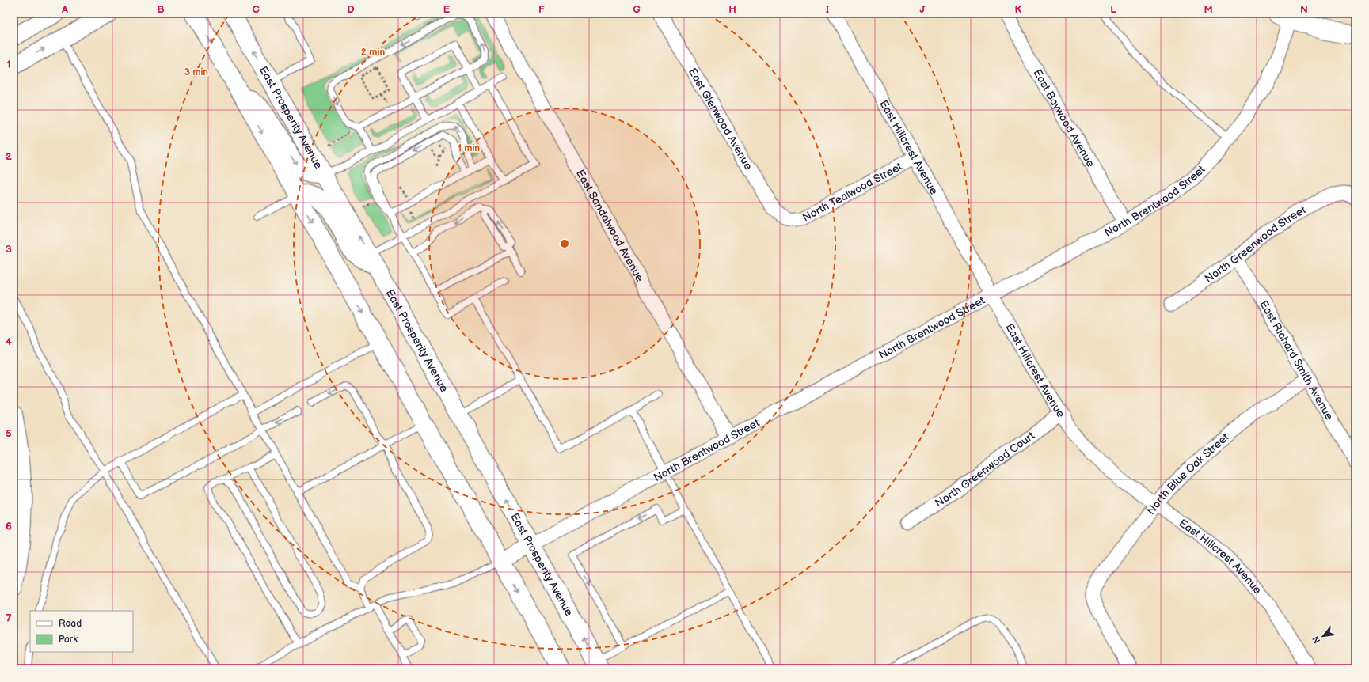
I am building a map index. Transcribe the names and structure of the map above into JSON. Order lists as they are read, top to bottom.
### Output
{
  "streets": {
    "main road": ["East Prosperity Avenue"],
    "street": [
      "East Baywood Avenue",
      "East Glenwood Avenue",
      "East Hillcrest Avenue",
      "North Tealwood Street",
      "North Brentwood Street",
      "East Sandalwood Avenue",
      "North Greenwood Street",
      "East Richard Smith Avenue",
      "North Greenwood Court",
      "North Blue Oak Street"
    ]
  },
  "crossings": [
    ["East Prosperity Avenue", "North Brentwood Street"],
    ["East Baywood Avenue", "North Brentwood Street"],
    ["East Glenwood Avenue", "North Tealwood Street"],
    ["East Hillcrest Avenue", "North Tealwood Street"],
    ["East Hillcrest Avenue", "North Brentwood Street"],
    ["East Hillcrest Avenue", "North Greenwood Court"],
    ["East Hillcrest Avenue", "North Blue Oak Street"],
    ["North Brentwood Street", "East Sandalwood Avenue"],
    ["North Greenwood Street", "East Richard Smith Avenue"],
    ["East Richard Smith Avenue", "North Blue Oak Street"]
  ],
  "legend": ["Road", "Park"],
  "north": "bottom left",
  "grid": {
    "columns": [
      "A",
      "B",
      "C",
      "D",
      "E",
      "F",
      "G",
      "H",
      "I",
      "J",
      "K",
      "L",
      "M",
      "N"
    ],
    "rows": [
      "1",
      "2",
      "3",
      "4",
      "5",
      "6",
      "7"
    ]
  },
  "rings": ["2 min", "3 min", "1 min"]
}
